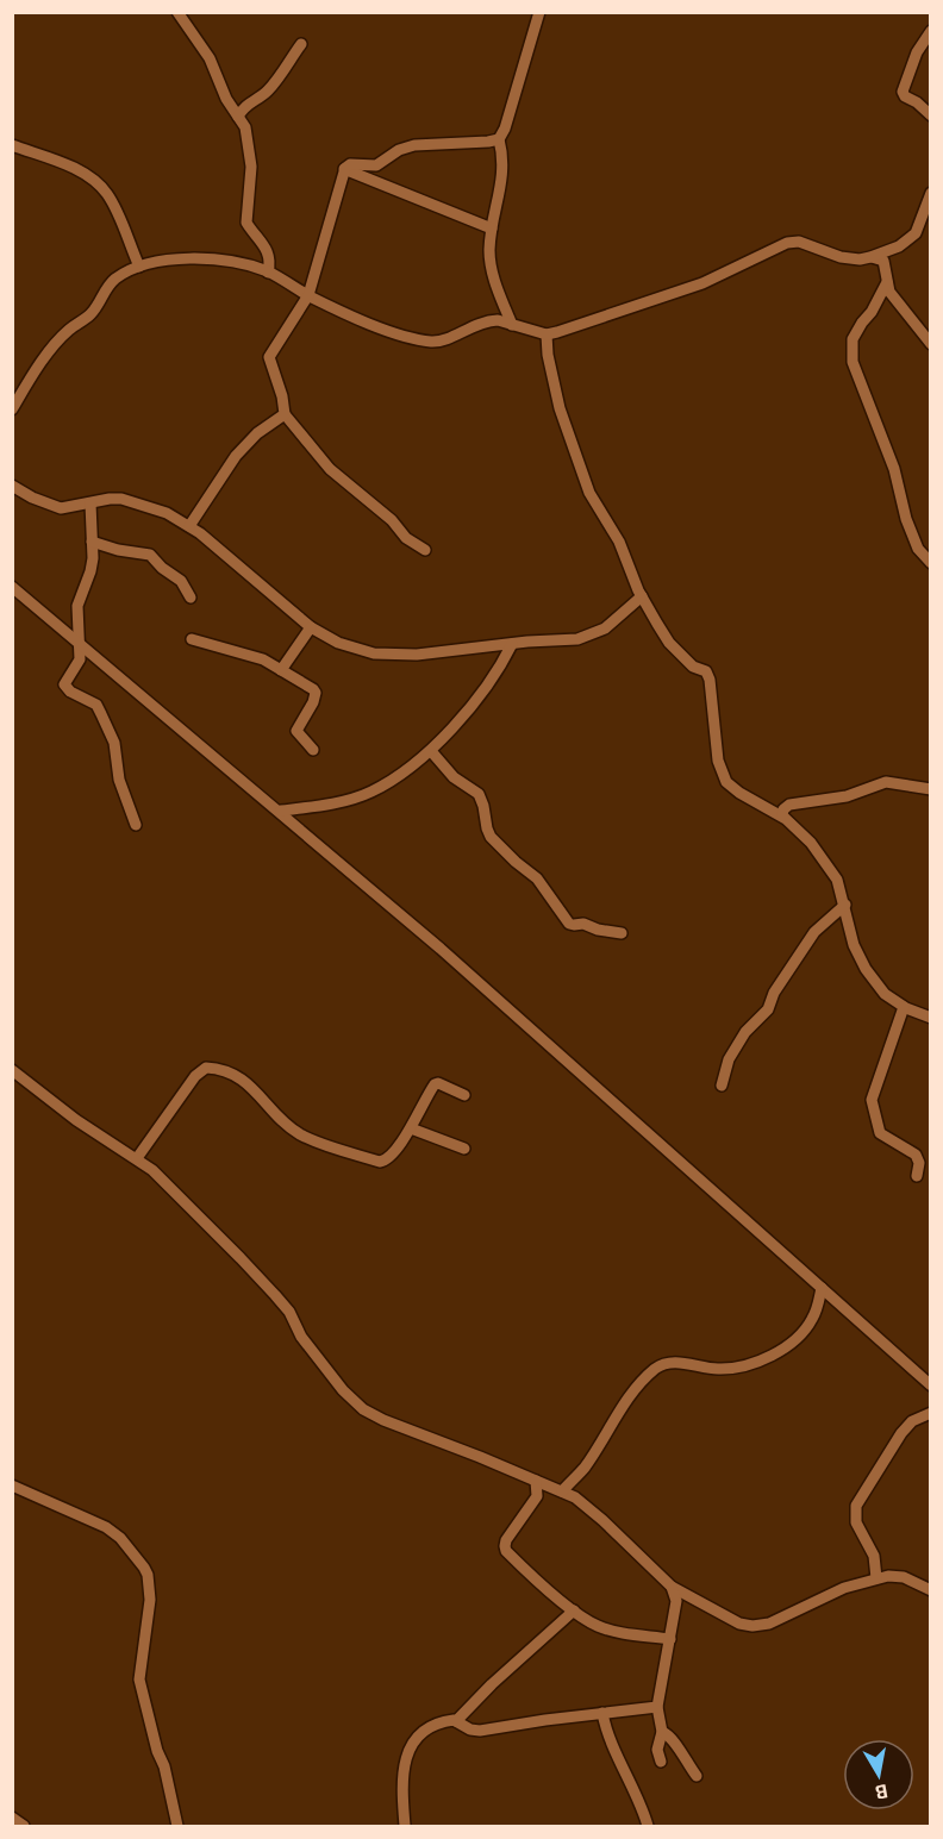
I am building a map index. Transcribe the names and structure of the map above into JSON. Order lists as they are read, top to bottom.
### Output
{
  "north": "bottom"
}
